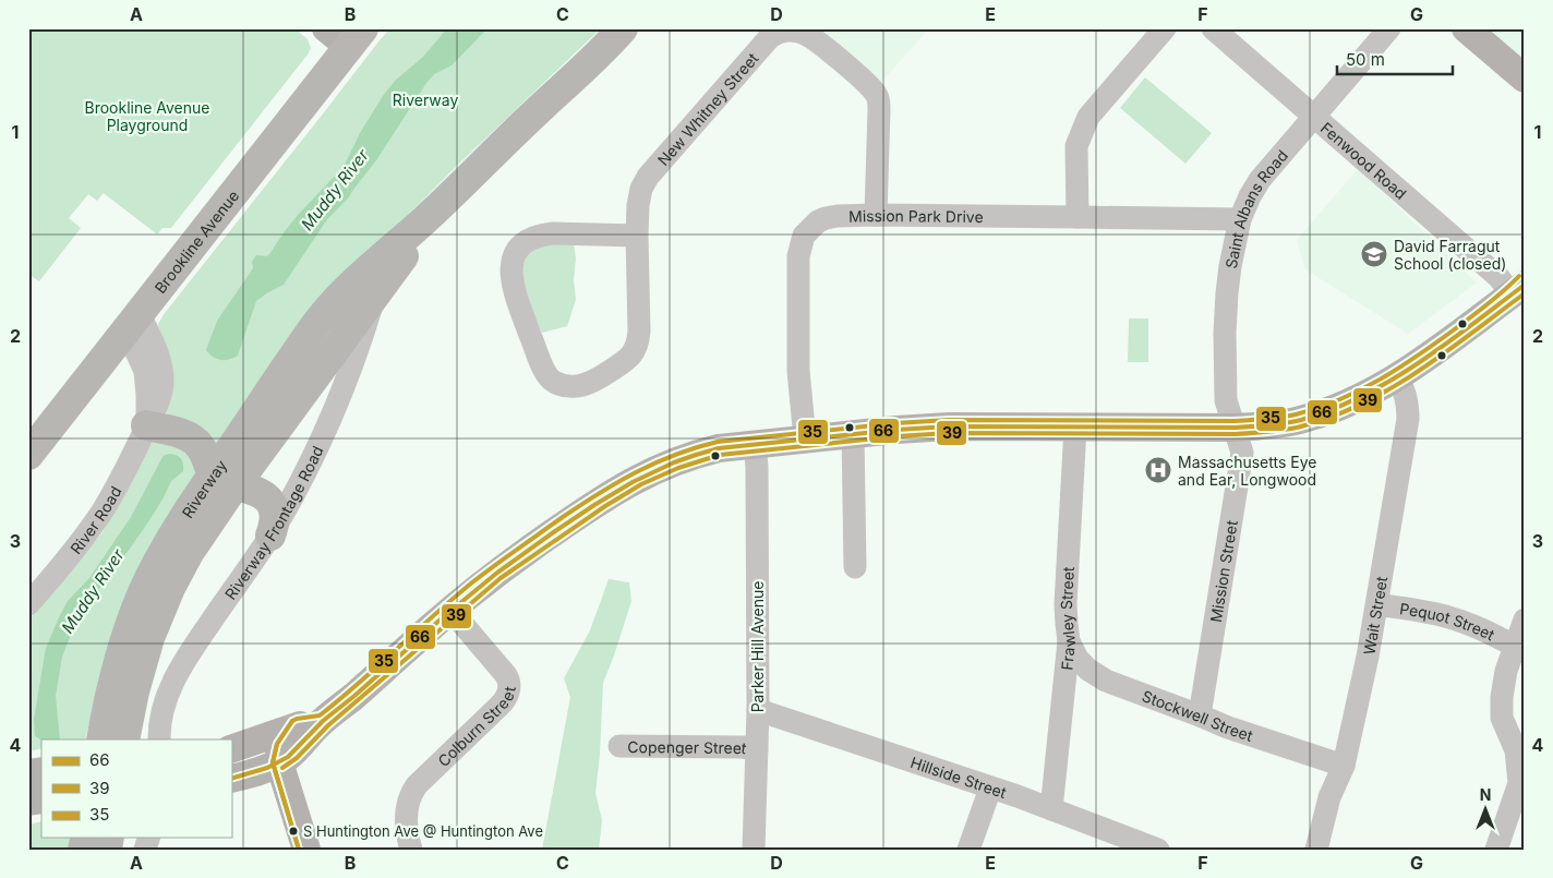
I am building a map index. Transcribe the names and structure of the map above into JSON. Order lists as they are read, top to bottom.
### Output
{
  "streets": {
    "highway": ["Brookline Avenue", "Riverway"],
    "street": [
      "New Whitney Street",
      "Fenwood Road",
      "Saint Albans Road",
      "Mission Park Drive",
      "River Road",
      "Riverway Frontage Road",
      "Mission Street",
      "Wait Street",
      "Frawley Street",
      "Pequot Street",
      "Parker Hill Avenue",
      "Stockwell Street",
      "Colburn Street",
      "Copenger Street",
      "Hillside Street"
    ]
  },
  "crossings": [
    ["New Whitney Street", "Mission Park Drive"],
    ["Fenwood Road", "Saint Albans Road"],
    ["Saint Albans Road", "Mission Park Drive"],
    ["Saint Albans Road", "Mission Street"],
    ["Brookline Avenue", "River Road"],
    ["Riverway", "Riverway Frontage Road"],
    ["Mission Street", "Stockwell Street"],
    ["Wait Street", "Pequot Street"],
    ["Wait Street", "Stockwell Street"],
    ["Frawley Street", "Stockwell Street"],
    ["Frawley Street", "Hillside Street"],
    ["Parker Hill Avenue", "Copenger Street"],
    ["Parker Hill Avenue", "Hillside Street"]
  ],
  "water": ["Muddy River"],
  "parks": ["Riverway", "Brookline Avenue Playground"],
  "places": {
    "school or university": ["David Farragut School (closed)"],
    "hospital": ["Massachusetts Eye and Ear, Longwood"],
    "other": ["S Huntington Ave @ Huntington Ave"]
  },
  "lines": ["transit line 35", "transit line 66", "transit line 39"],
  "legend": ["66", "39", "35"],
  "scale_bar": "50 m",
  "north": "top",
  "grid": {
    "columns": [
      "A",
      "B",
      "C",
      "D",
      "E",
      "F",
      "G"
    ],
    "rows": [
      "1",
      "2",
      "3",
      "4"
    ]
  }
}
